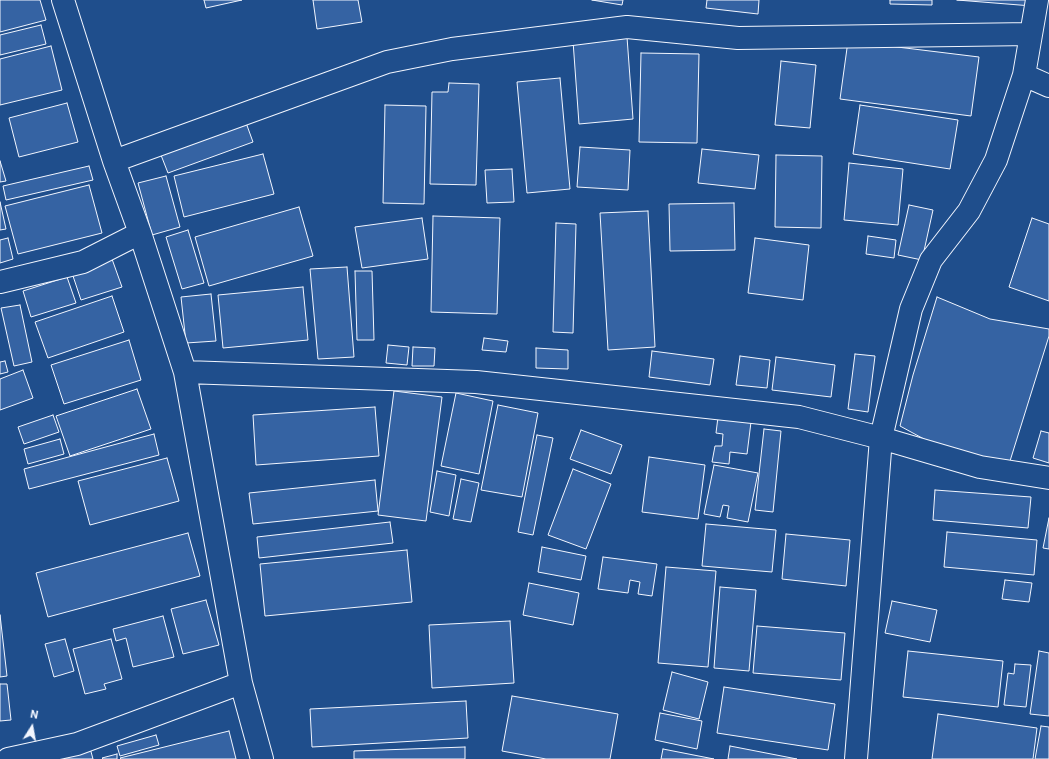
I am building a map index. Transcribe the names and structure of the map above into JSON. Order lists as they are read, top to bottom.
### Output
{
  "north": "top"
}
